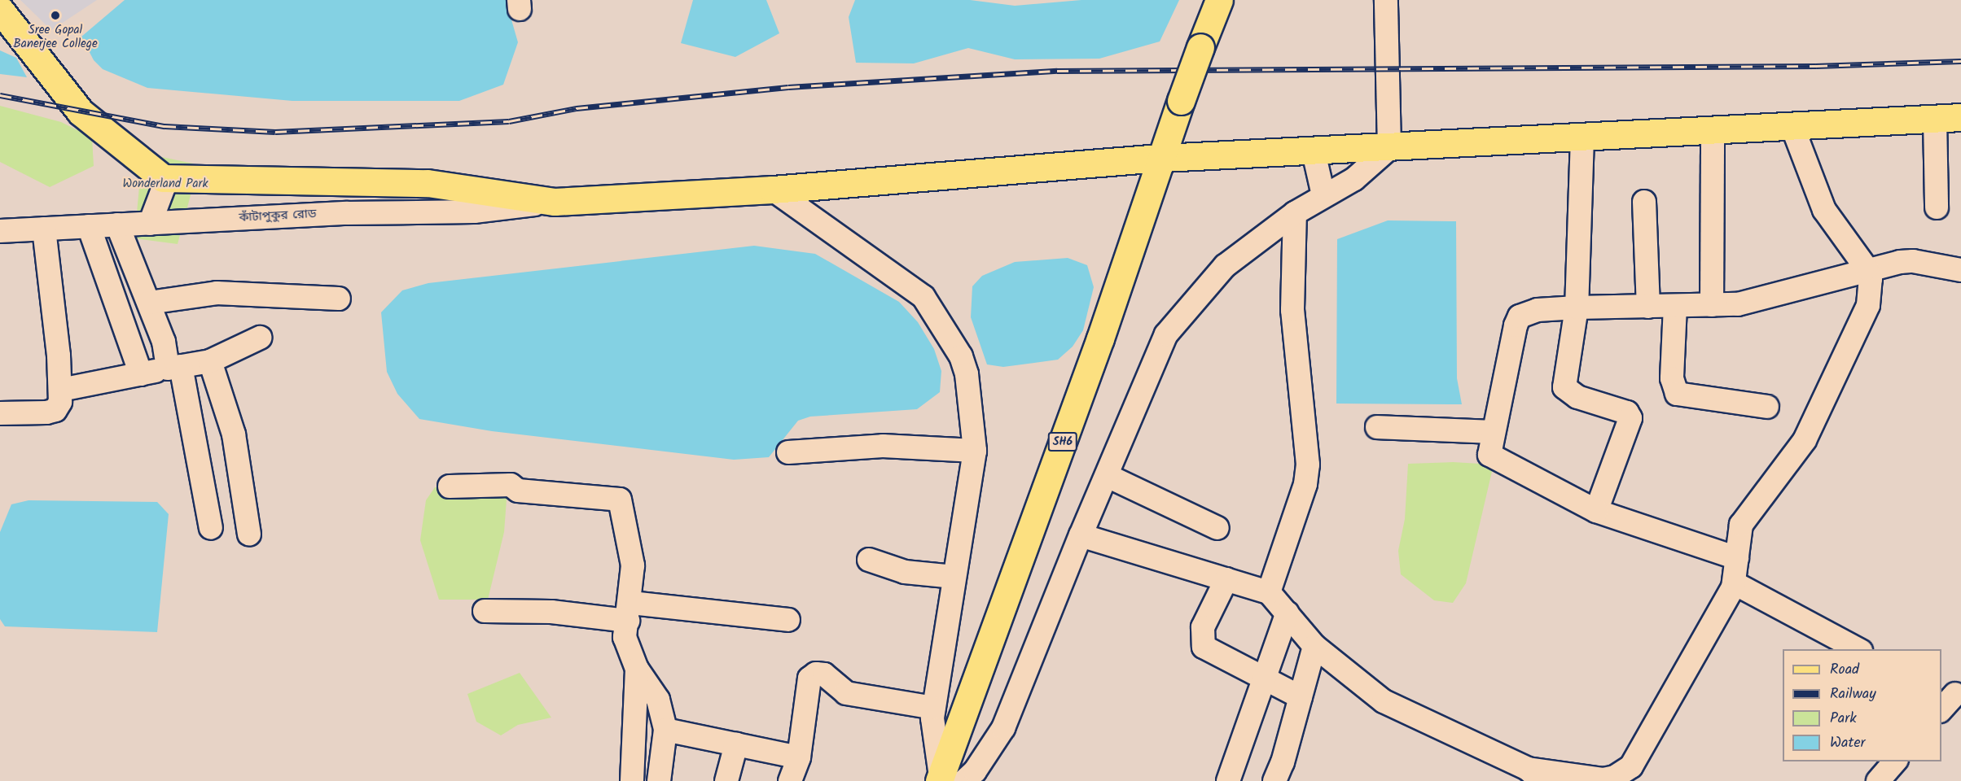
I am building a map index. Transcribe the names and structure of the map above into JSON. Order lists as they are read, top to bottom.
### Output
{
  "streets": {
    "main road": ["SH6"],
    "street": ["কাঁটাপুকুর রোড"]
  },
  "parks": ["Wonderland Park"],
  "places": ["Sree Gopal Banerjee College"],
  "legend": [
    "Road",
    "Railway",
    "Park",
    "Water"
  ]
}
